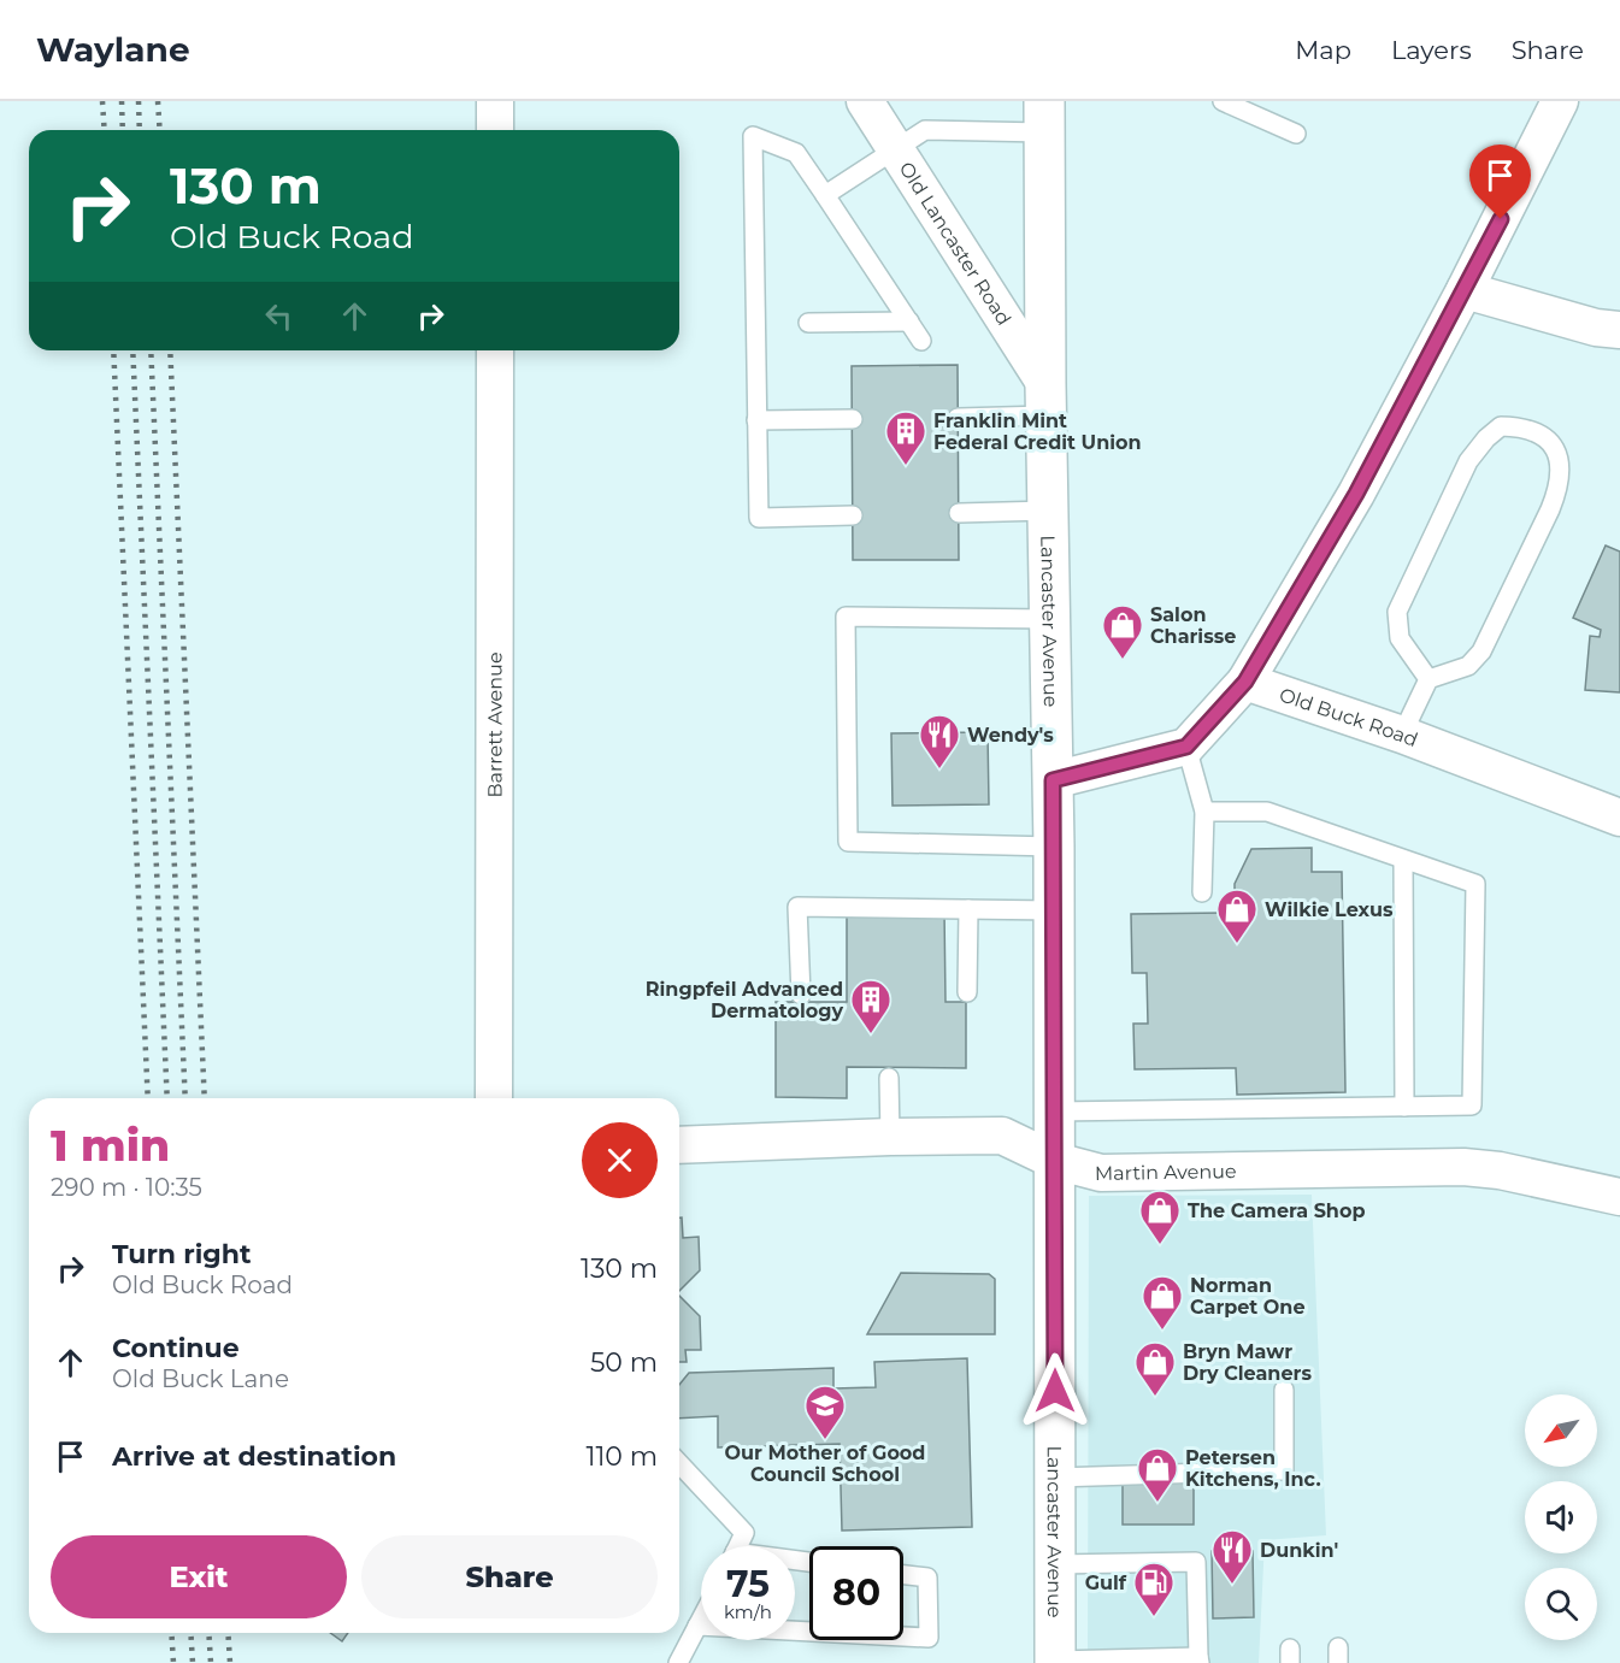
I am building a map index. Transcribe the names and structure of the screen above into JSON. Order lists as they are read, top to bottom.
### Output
{
  "streets": {
    "highway": ["Lancaster Avenue"],
    "street": [
      "Old Lancaster Road",
      "Old Buck Road",
      "Barrett Avenue",
      "Martin Avenue"
    ]
  },
  "crossings": [
    ["Old Lancaster Road", "Lancaster Avenue"],
    ["Lancaster Avenue", "Martin Avenue"]
  ],
  "places": {
    "building": ["Franklin Mint Federal Credit Union", "Ringpfeil Advanced Dermatology"],
    "shop": [
      "Salon Charisse",
      "Wilkie Lexus",
      "The Camera Shop",
      "Norman Carpet One",
      "Bryn Mawr Dry Cleaners",
      "Petersen Kitchens, Inc."
    ],
    "restaurant": ["Wendy's", "Dunkin'"],
    "school or university": ["Our Mother of Good Council School"],
    "fuel station": ["Gulf"]
  },
  "north": "bottom left",
  "page": {
    "header": "Waylane",
    "nav": ["Map", "Layers", "Share"],
    "turn": ["130 m", "Old Buck Road"],
    "heading": ["1 min", "290 m · 10:35"],
    "list": [
      {
        "name": "Turn right",
        "note": "Old Buck Road",
        "value": "130 m"
      },
      {
        "name": "Continue",
        "note": "Old Buck Lane",
        "value": "50 m"
      },
      {
        "name": "Arrive at destination",
        "value": "110 m"
      }
    ],
    "buttons": ["Exit", "Share"],
    "speed": "75 km/h",
    "limit": "80"
  }
}
